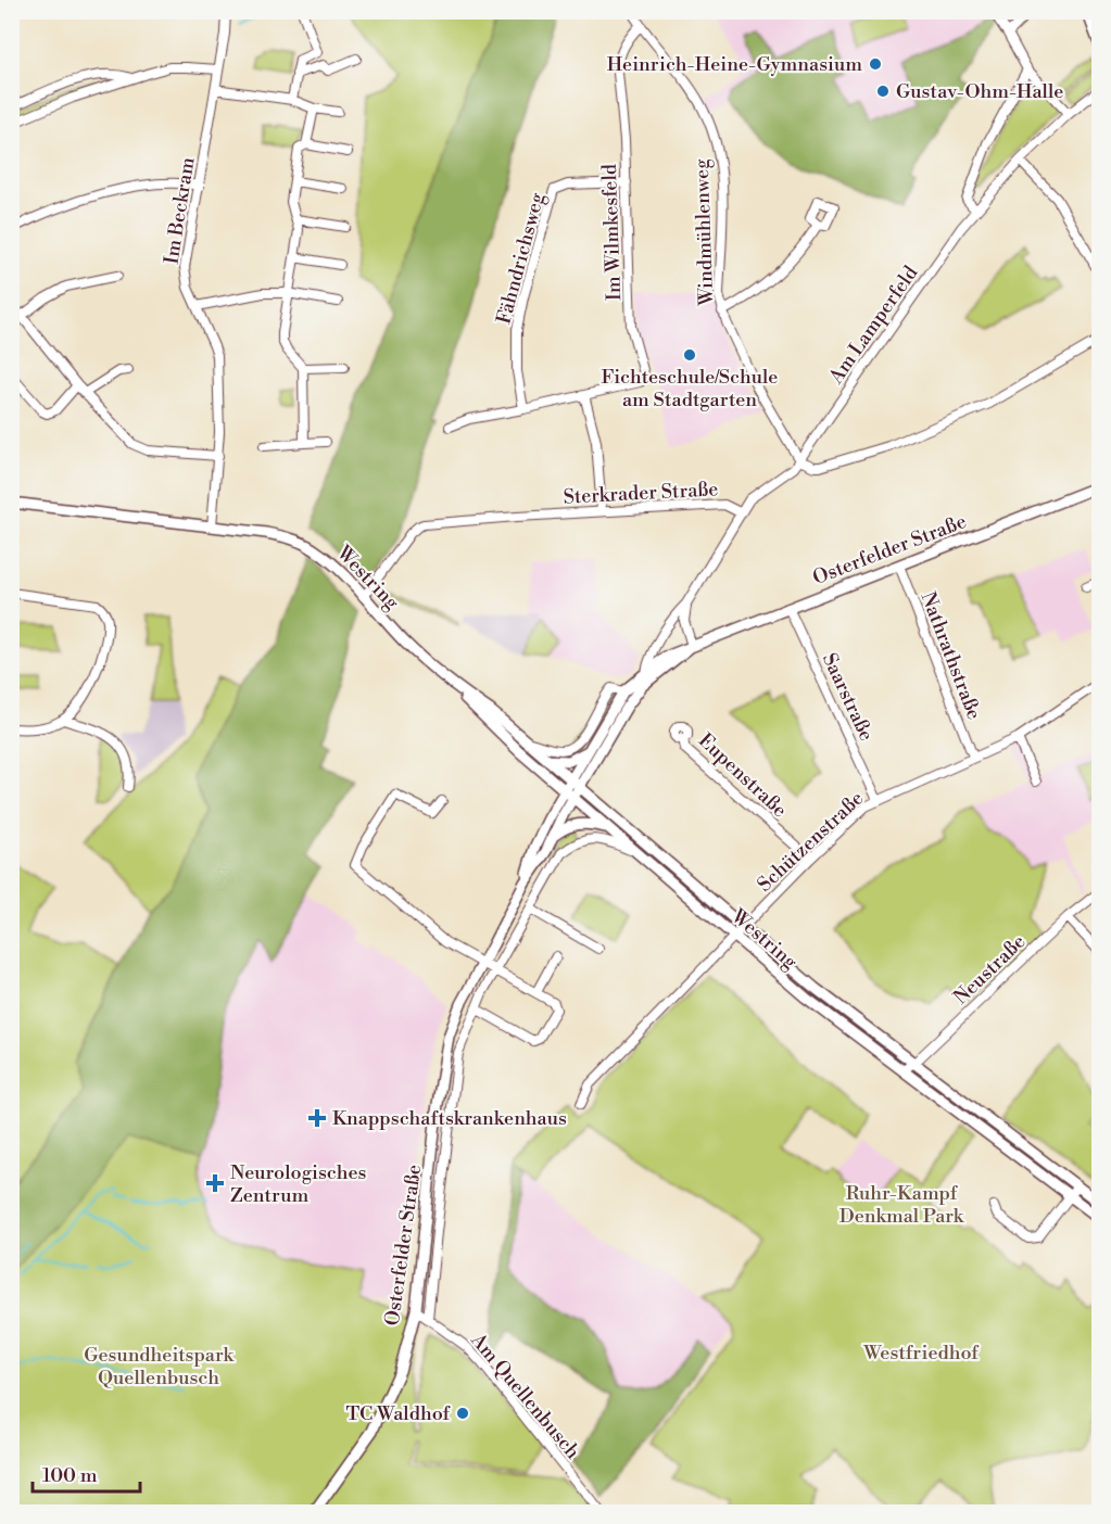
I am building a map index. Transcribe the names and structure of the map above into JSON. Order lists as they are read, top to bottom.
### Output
{
  "streets": {
    "main road": ["Osterfelder Straße", "Westring"],
    "street": [
      "Im Beckram",
      "Im Wilmkesfeld",
      "Windmühlenweg",
      "Fähndrichsweg",
      "Am Lamperfeld",
      "Sterkrader Straße",
      "Nathrathstraße",
      "Saarstraße",
      "Eupenstraße",
      "Schützenstraße",
      "Neustraße",
      "Am Quellenbusch"
    ]
  },
  "crossings": [
    ["Im Beckram", "Westring"],
    ["Im Wilmkesfeld", "Windmühlenweg"],
    ["Im Wilmkesfeld", "Fähndrichsweg"],
    ["Windmühlenweg", "Am Lamperfeld"],
    ["Windmühlenweg", "Sterkrader Straße"],
    ["Am Lamperfeld", "Sterkrader Straße"],
    ["Sterkrader Straße", "Westring"],
    ["Osterfelder Straße", "Westring"],
    ["Osterfelder Straße", "Nathrathstraße"],
    ["Osterfelder Straße", "Saarstraße"],
    ["Osterfelder Straße", "Am Quellenbusch"],
    ["Westring", "Schützenstraße"],
    ["Westring", "Neustraße"],
    ["Nathrathstraße", "Schützenstraße"],
    ["Saarstraße", "Schützenstraße"],
    ["Eupenstraße", "Schützenstraße"]
  ],
  "parks": ["Ruhr-Kampf Denkmal Park", "Westfriedhof", "Gesundheitspark Quellenbusch"],
  "places": {
    "other": [
      "Heinrich-Heine-Gymnasium",
      "Gustav-Ohm-Halle",
      "Fichteschule/Schule am Stadtgarten",
      "TC Waldhof"
    ],
    "health": ["Knappschaftskrankenhaus", "Neurologisches Zentrum"]
  },
  "scale_bar": "100 m"
}
